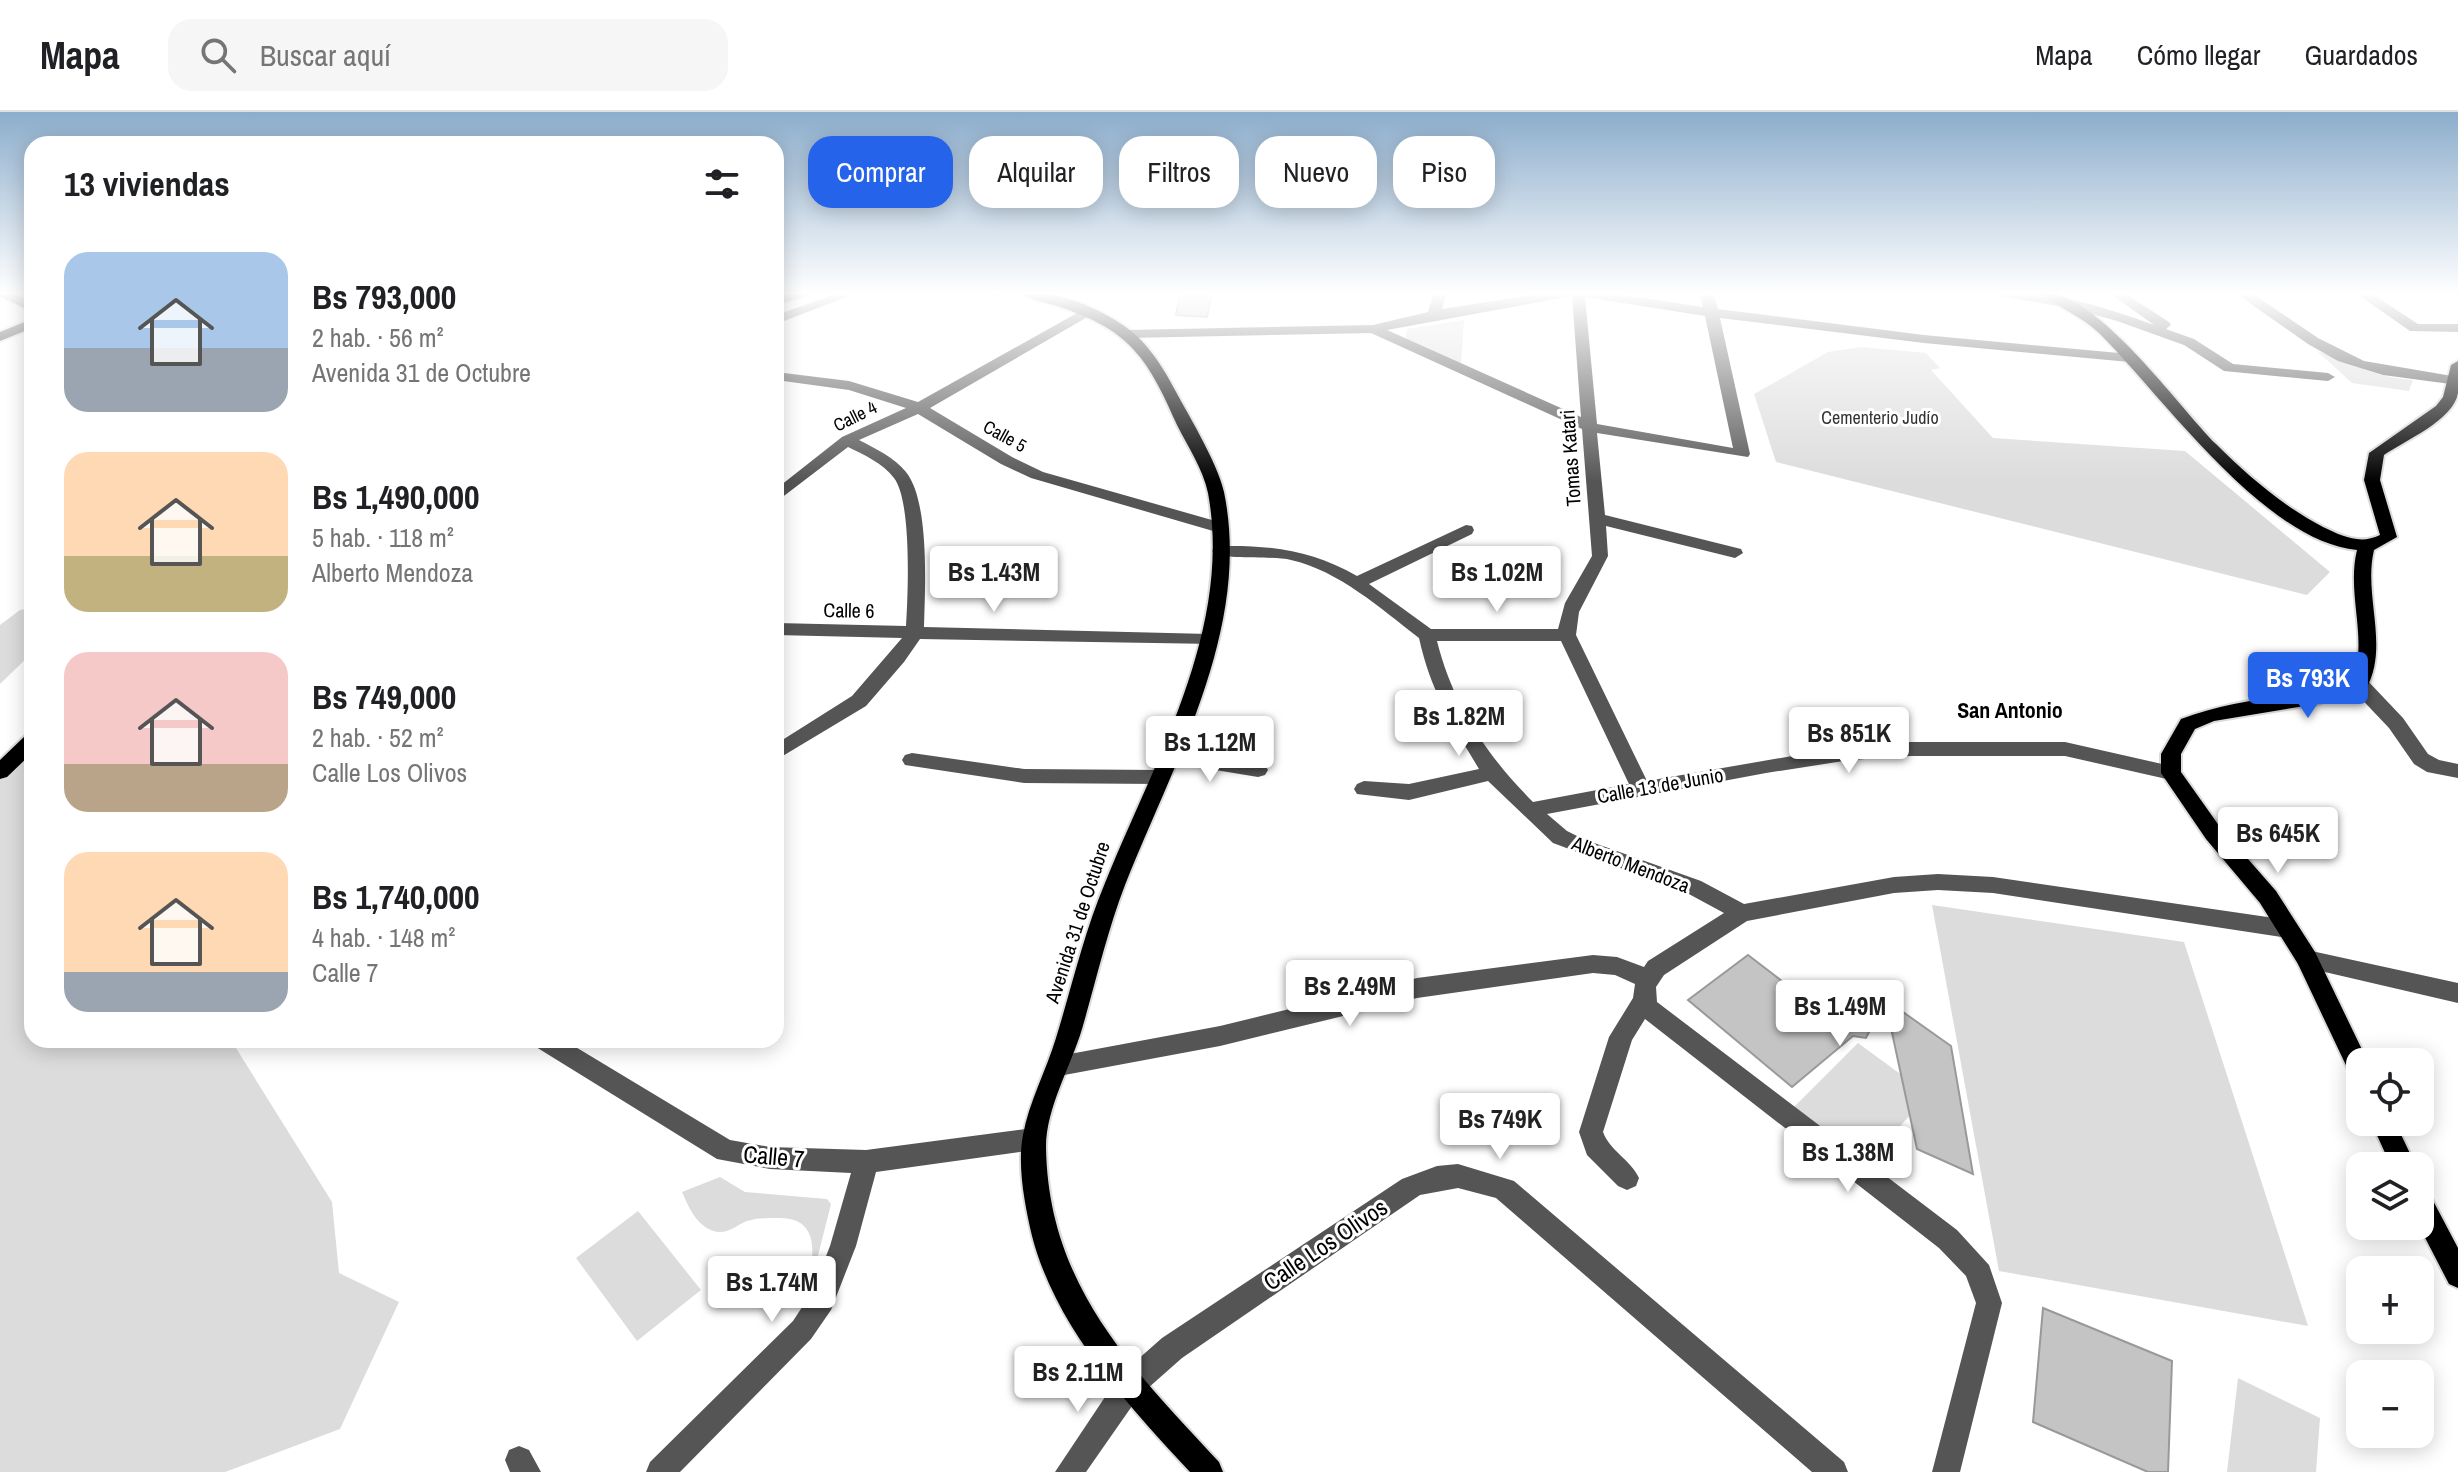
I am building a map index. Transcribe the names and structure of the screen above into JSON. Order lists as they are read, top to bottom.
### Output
{
  "streets": {
    "main road": ["Avenida 31 de Octubre"],
    "street": [
      "Calle 4",
      "Calle 5",
      "Tomas Katari",
      "Calle 6",
      "Calle 13 de Junio",
      "Alberto Mendoza",
      "Calle 7",
      "Calle Los Olivos"
    ]
  },
  "crossings": [
    ["Calle 4", "Calle 5"],
    ["Calle 5", "Avenida 31 de Octubre"],
    ["Calle 6", "Avenida 31 de Octubre"],
    ["Calle 13 de Junio", "Alberto Mendoza"],
    ["Avenida 31 de Octubre", "Calle 7"],
    ["Avenida 31 de Octubre", "Calle Los Olivos"]
  ],
  "districts": ["San Antonio"],
  "parks": ["Cementerio Judío"],
  "page": {
    "header": "Mapa",
    "search": "Buscar aquí",
    "nav": ["Mapa", "Cómo llegar", "Guardados"],
    "chip": [
      "Comprar",
      "Alquilar",
      "Filtros",
      "Nuevo",
      "Piso"
    ],
    "heading": "13 viviendas",
    "list": [
      {
        "name": "Bs 793,000",
        "note": "2 hab. · 56 m² · Avenida 31 de Octubre"
      },
      {
        "name": "Bs 1,490,000",
        "note": "5 hab. · 118 m² · Alberto Mendoza"
      },
      {
        "name": "Bs 749,000",
        "note": "2 hab. · 52 m² · Calle Los Olivos"
      },
      {
        "name": "Bs 1,740,000",
        "note": "4 hab. · 148 m² · Calle 7"
      }
    ],
    "price": [
      "Bs 1.43M",
      "Bs 1.02M",
      "Bs 793K",
      "Bs 1.82M",
      "Bs 851K",
      "Bs 1.12M",
      "Bs 645K",
      "Bs 2.49M",
      "Bs 1.49M",
      "Bs 749K",
      "Bs 1.38M",
      "Bs 1.74M",
      "Bs 2.11M"
    ],
    "map_buttons": ["+", "−"]
  }
}
